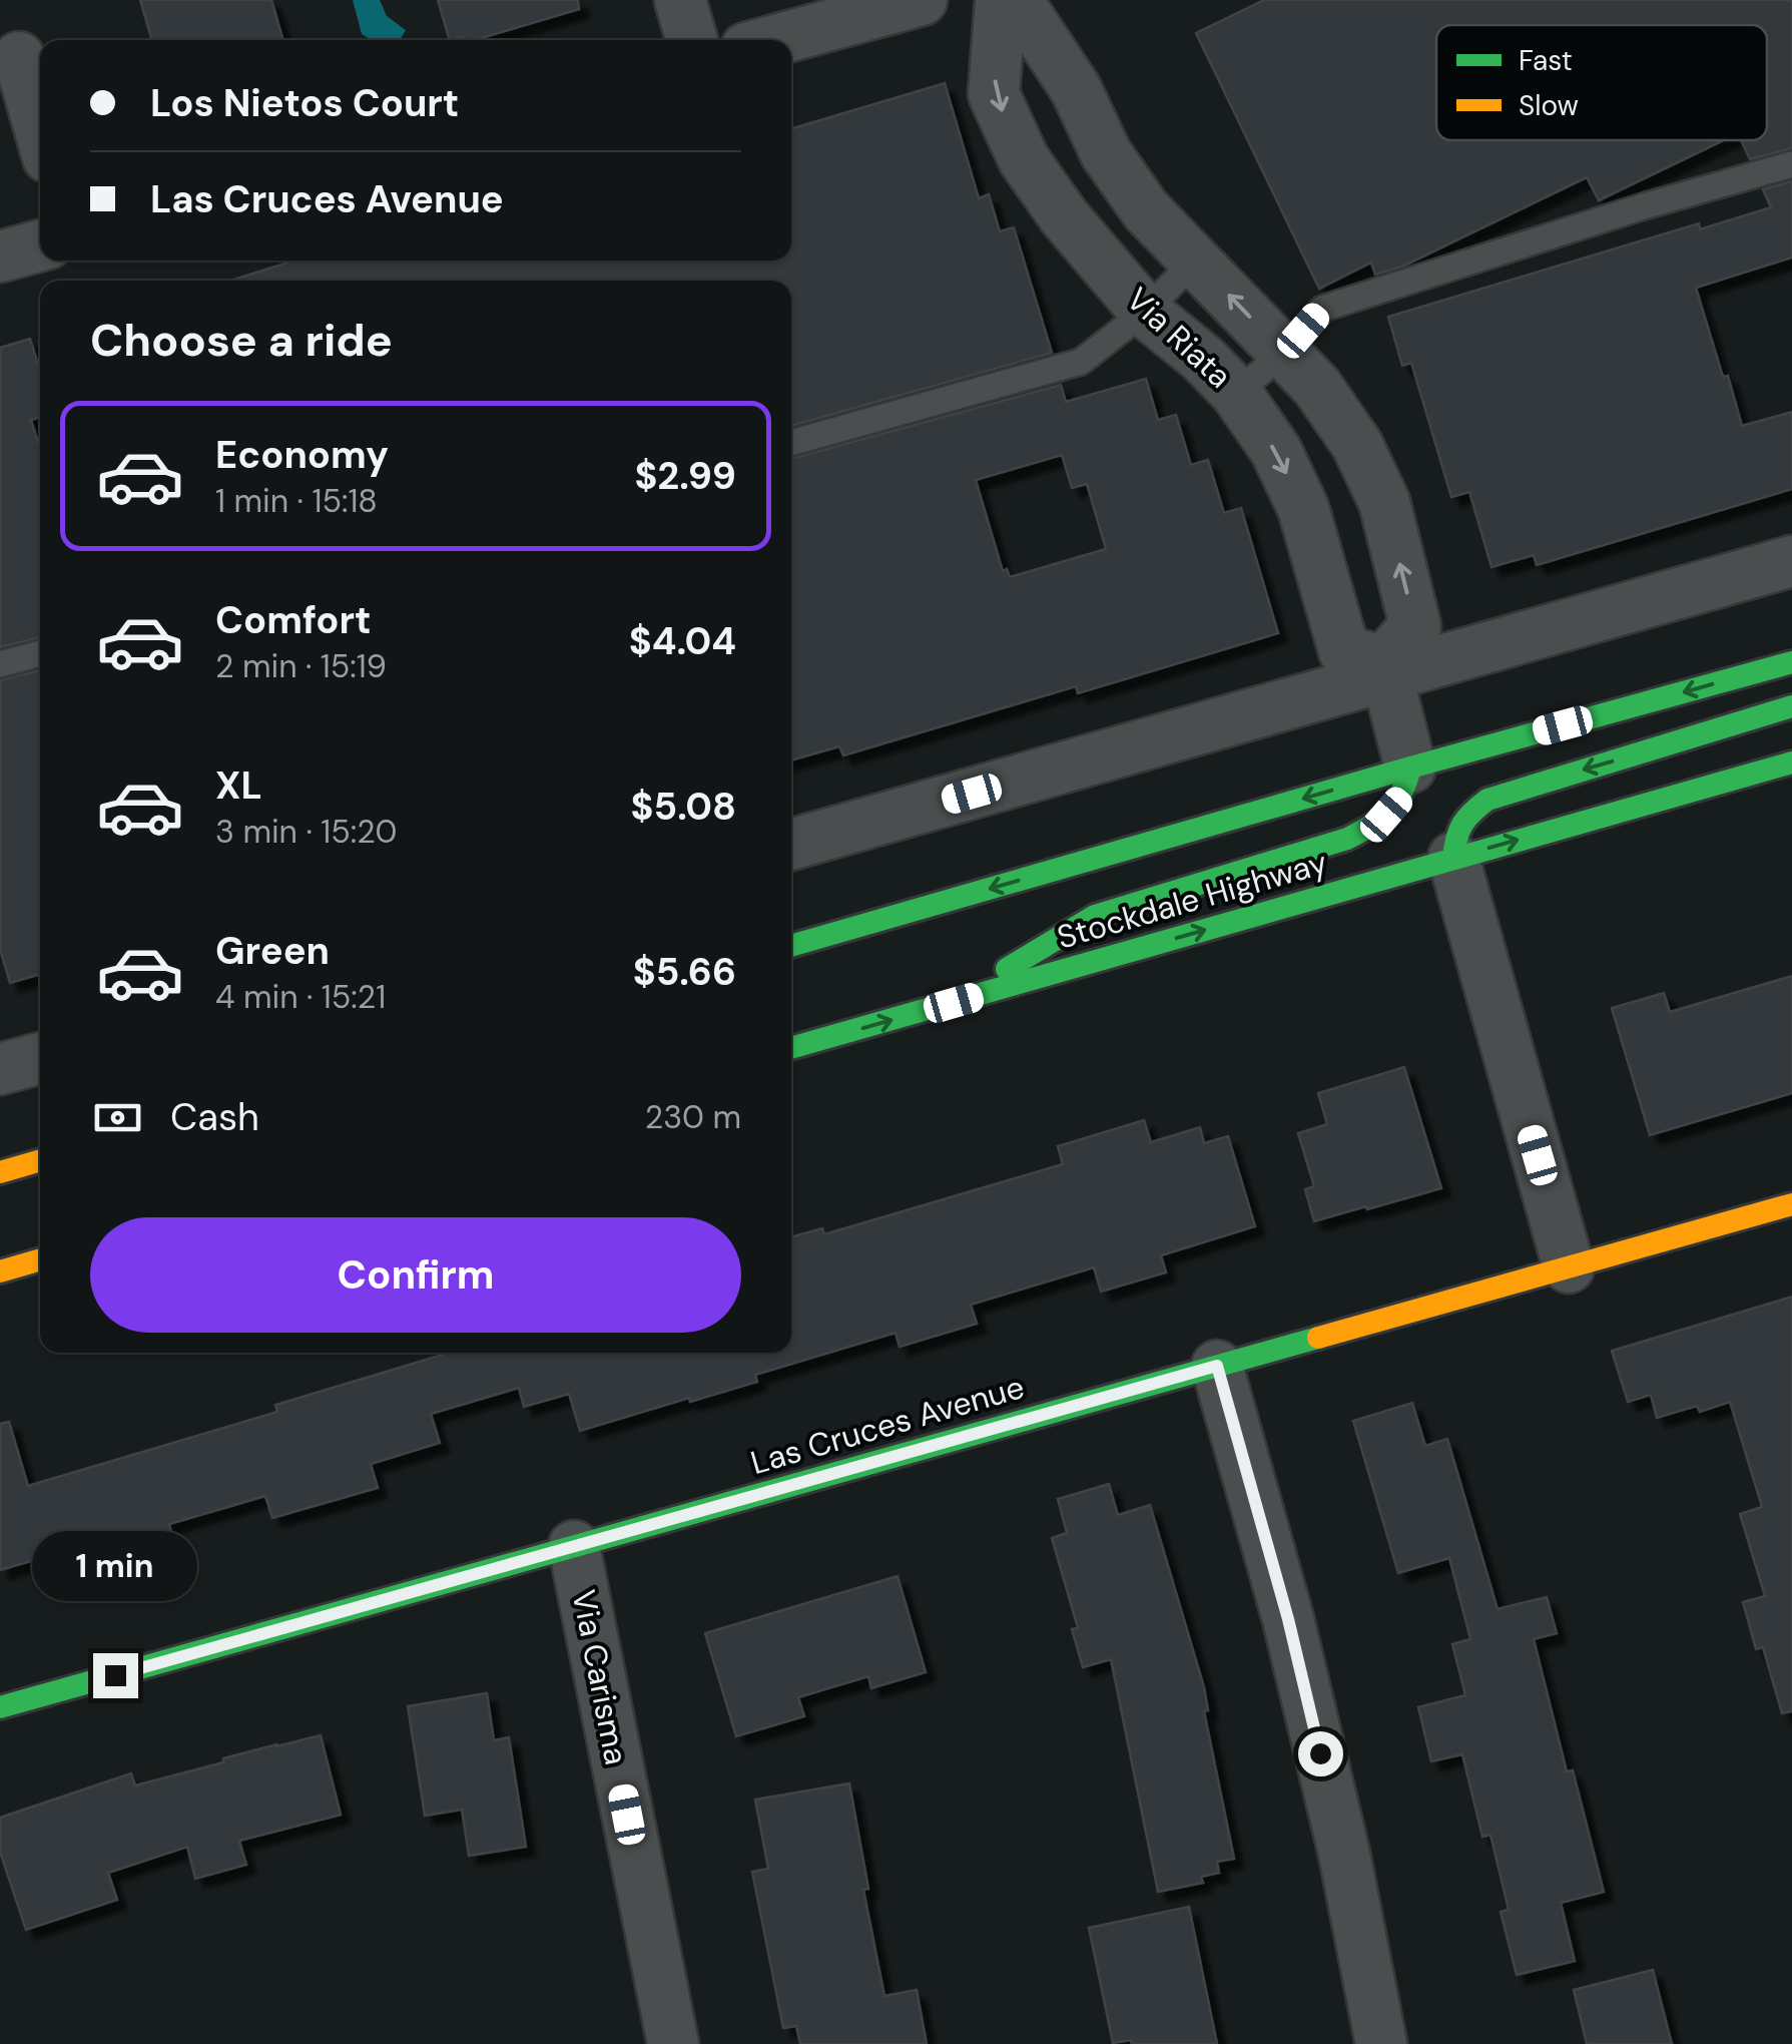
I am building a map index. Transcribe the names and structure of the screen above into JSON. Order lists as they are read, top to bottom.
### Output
{
  "streets": {
    "main road": ["Stockdale Highway", "Las Cruces Avenue"],
    "street": ["Via Riata", "Via Carisma"]
  },
  "crossings": [
    ["Las Cruces Avenue", "Via Carisma"]
  ],
  "legend": ["Fast", "Slow"],
  "page": {
    "banner": ["Los Nietos Court", "Las Cruces Avenue"],
    "heading": "Choose a ride",
    "list": [
      {
        "name": "Economy",
        "note": "1 min · 15:18",
        "value": "$2.99"
      },
      {
        "name": "Comfort",
        "note": "2 min · 15:19",
        "value": "$4.04"
      },
      {
        "name": "XL",
        "note": "3 min · 15:20",
        "value": "$5.08"
      },
      {
        "name": "Green",
        "note": "4 min · 15:21",
        "value": "$5.66"
      }
    ],
    "pay": ["Cash", "230 m"],
    "buttons": "Confirm",
    "bubble": "1 min"
  }
}
